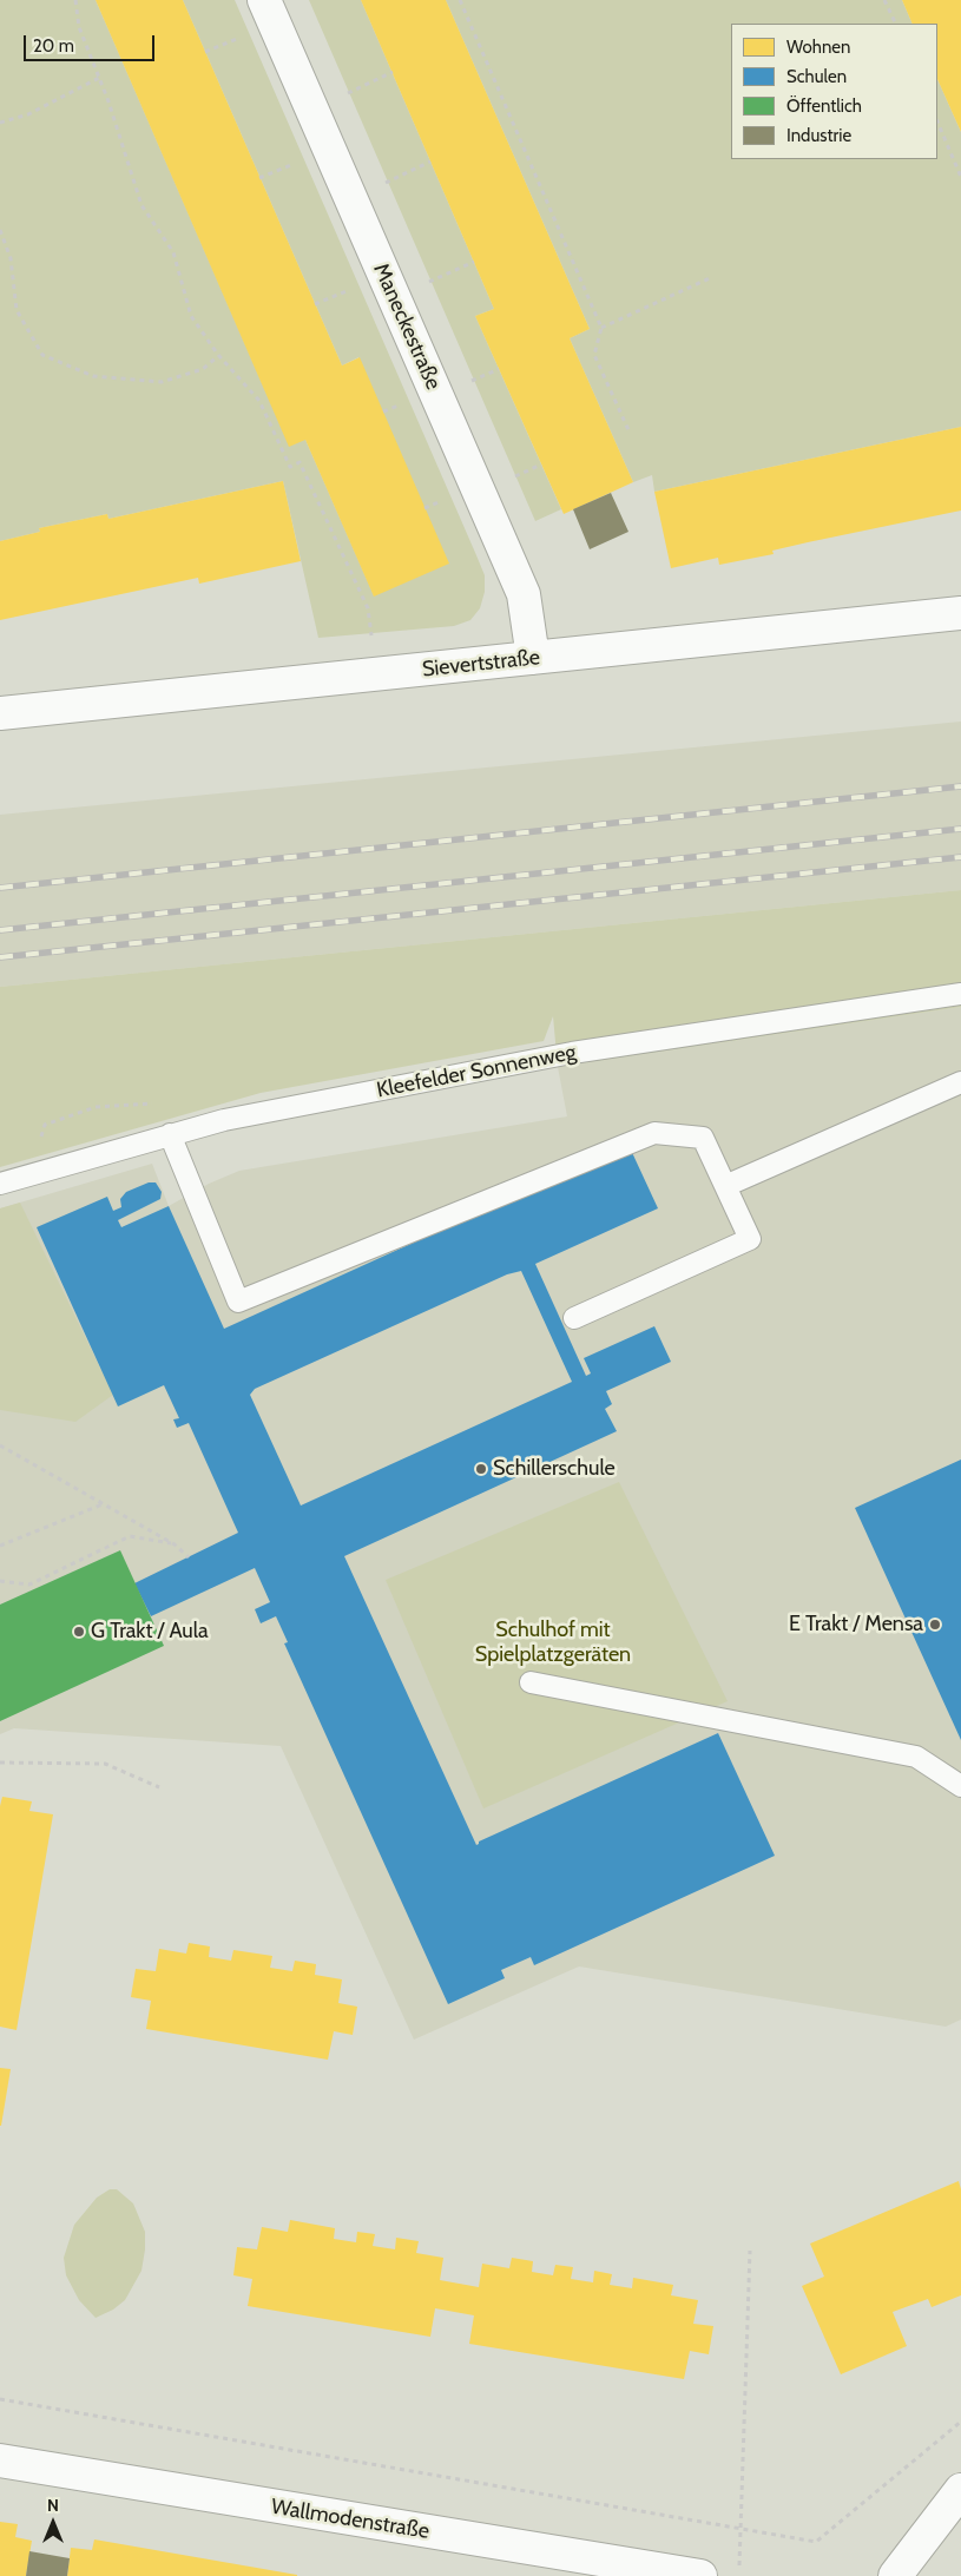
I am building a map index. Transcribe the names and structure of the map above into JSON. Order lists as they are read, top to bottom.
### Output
{
  "streets": {
    "street": ["Maneckestraße", "Sievertstraße", "Wallmodenstraße"],
    "lane": ["Kleefelder Sonnenweg"]
  },
  "crossings": [
    ["Maneckestraße", "Sievertstraße"]
  ],
  "parks": ["Schulhof mit Spielplatzgeräten"],
  "places": ["Schillerschule", "E Trakt / Mensa", "G Trakt / Aula"],
  "legend": [
    "Wohnen",
    "Schulen",
    "Öffentlich",
    "Industrie"
  ],
  "scale_bar": "20 m",
  "north": "top"
}
